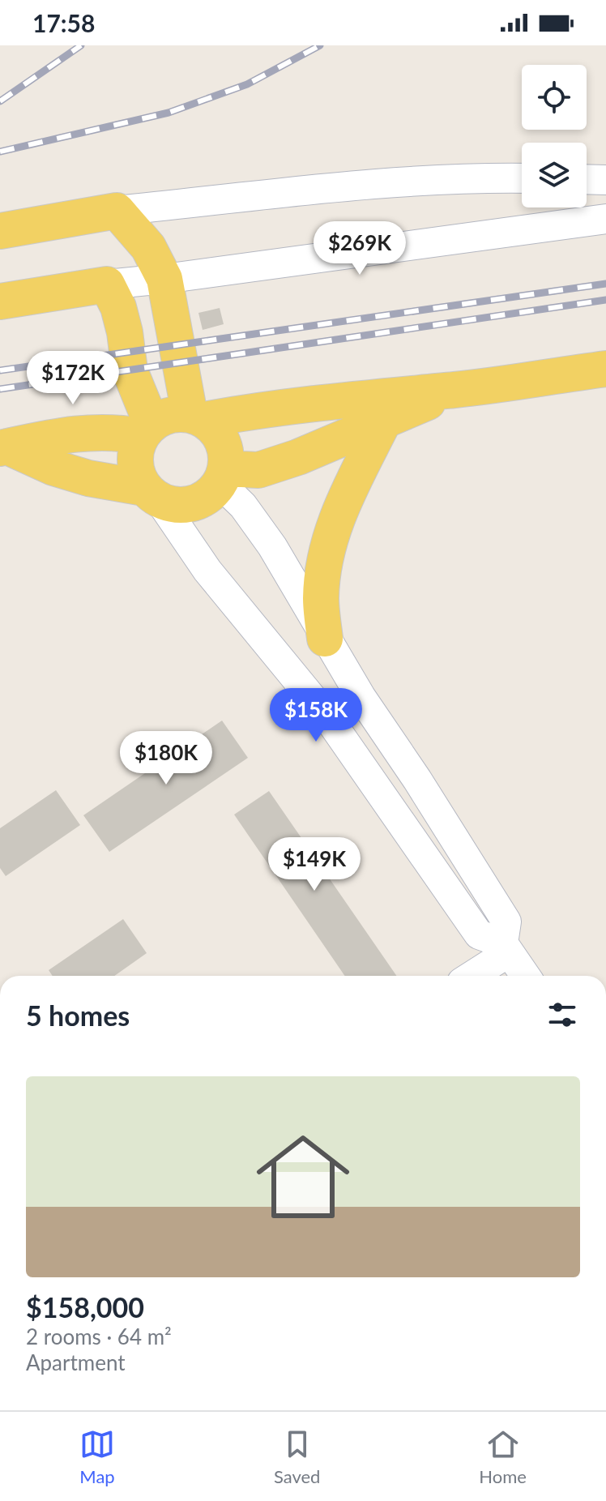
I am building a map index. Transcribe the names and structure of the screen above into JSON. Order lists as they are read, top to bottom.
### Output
{
  "page": {
    "status": "17:58",
    "price": [
      "$269K",
      "$172K",
      "$158K",
      "$180K",
      "$149K"
    ],
    "heading": "5 homes",
    "list": [
      {
        "name": "$158,000",
        "note": "2 rooms · 64 m² · Apartment"
      }
    ],
    "tabs": ["Map", "Saved", "Home"]
  }
}
